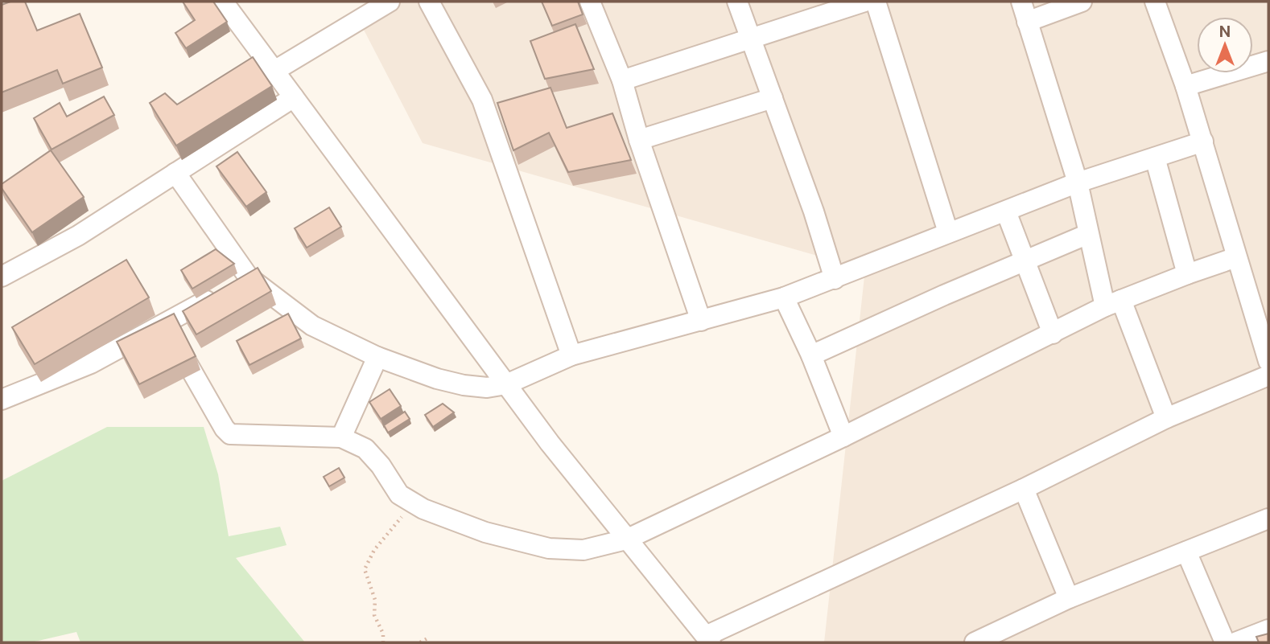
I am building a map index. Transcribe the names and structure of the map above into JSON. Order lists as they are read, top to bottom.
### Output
{
  "north": "top"
}
